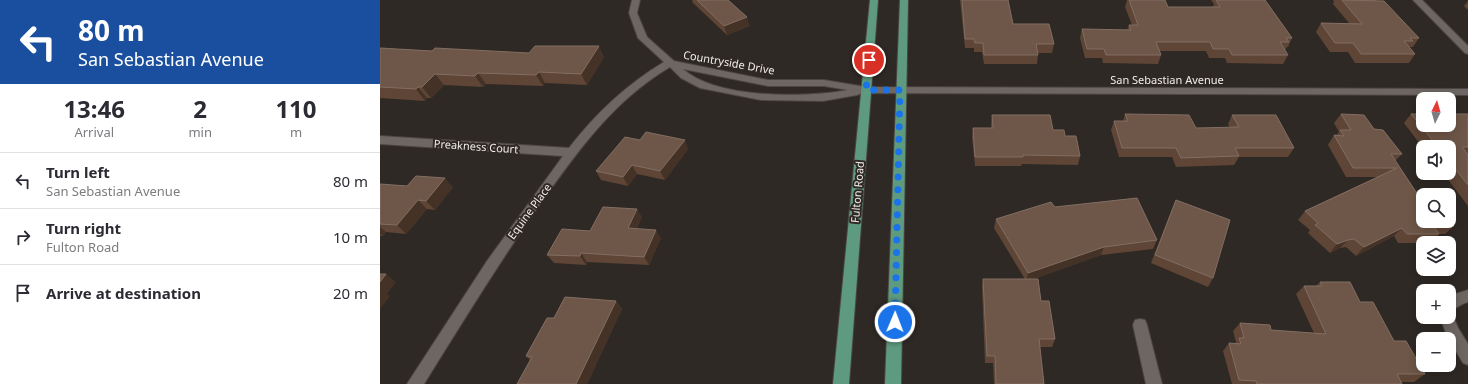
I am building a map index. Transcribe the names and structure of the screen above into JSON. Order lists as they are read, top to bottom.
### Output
{
  "streets": {
    "main road": ["Fulton Road"],
    "street": [
      "Countryside Drive",
      "San Sebastian Avenue",
      "Preakness Court",
      "Equine Place"
    ]
  },
  "crossings": [
    ["Countryside Drive", "San Sebastian Avenue"],
    ["Countryside Drive", "Fulton Road"],
    ["Countryside Drive", "Equine Place"],
    ["San Sebastian Avenue", "Fulton Road"],
    ["Preakness Court", "Equine Place"]
  ],
  "north": "top",
  "page": {
    "turn": ["80 m", "San Sebastian Avenue"],
    "eta": [
      "13:46",
      "Arrival",
      "2",
      "min",
      "110",
      "m"
    ],
    "map_buttons": ["+", "−"],
    "list": [
      {
        "name": "Turn left",
        "note": "San Sebastian Avenue",
        "value": "80 m"
      },
      {
        "name": "Turn right",
        "note": "Fulton Road",
        "value": "10 m"
      },
      {
        "name": "Arrive at destination",
        "value": "20 m"
      }
    ]
  }
}
